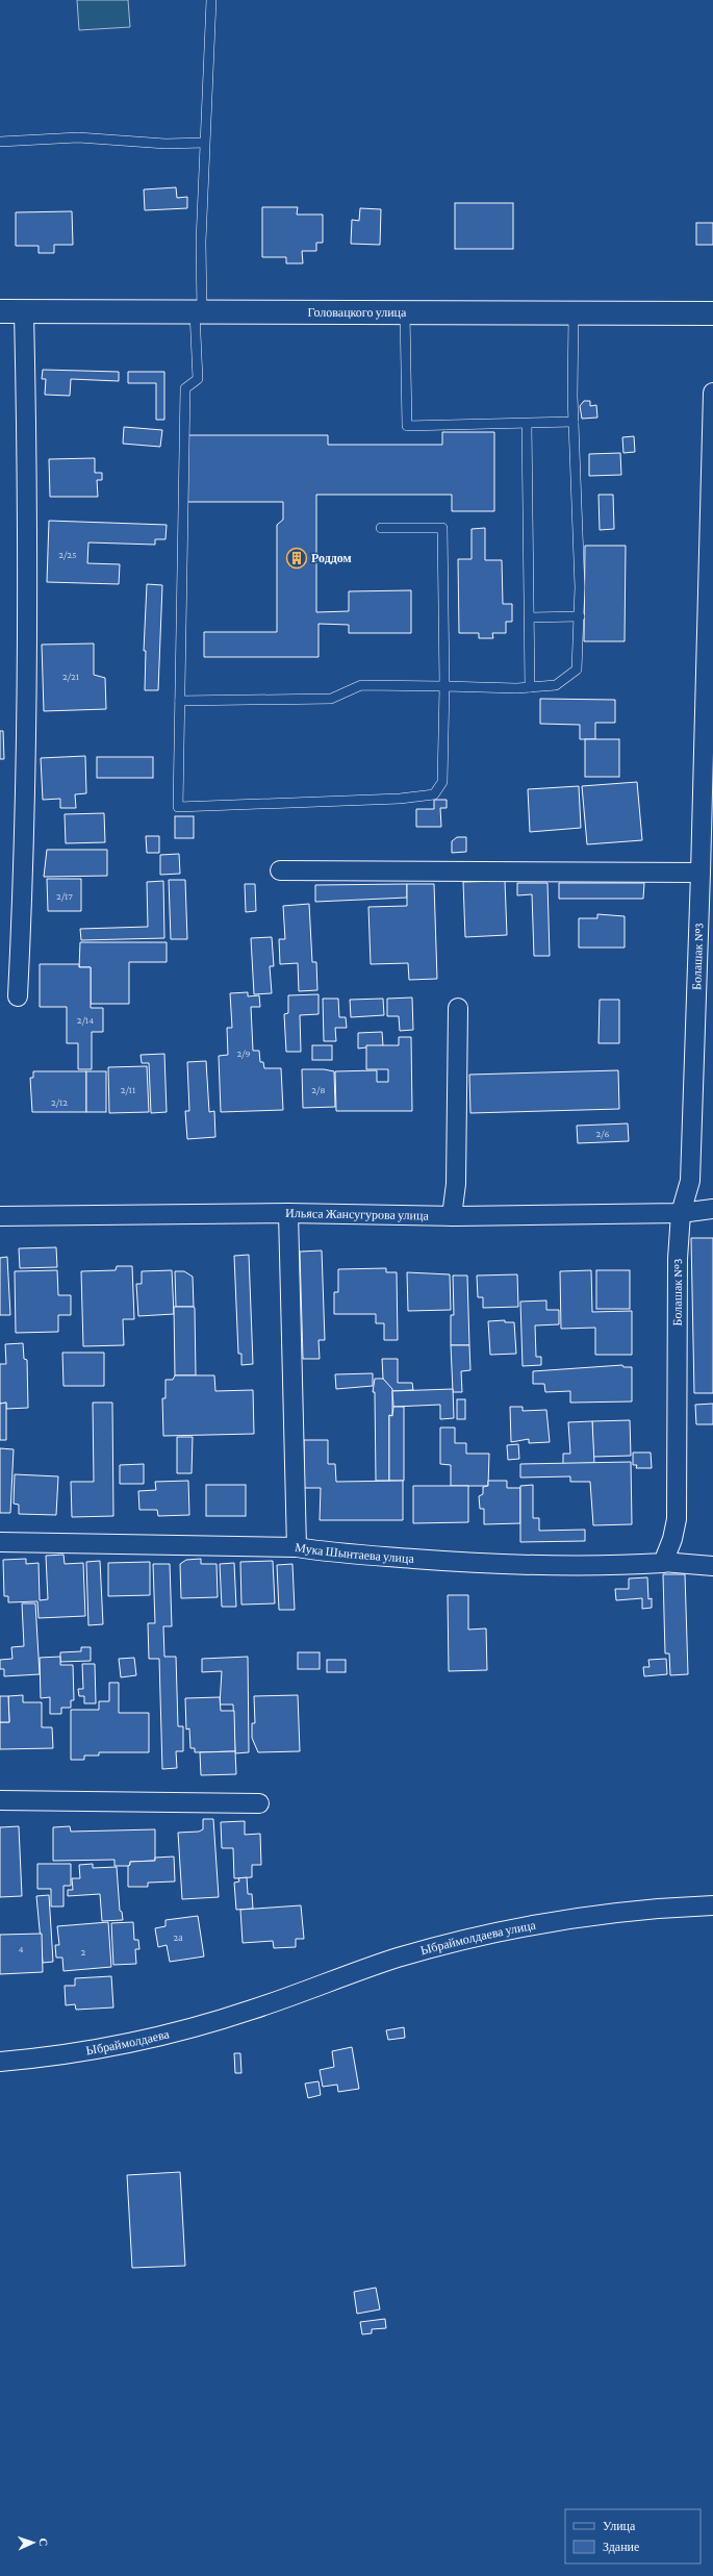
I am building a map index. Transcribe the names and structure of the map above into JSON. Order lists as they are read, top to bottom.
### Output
{
  "streets": {
    "main road": ["Головацкого улица"],
    "street": [
      "Болашак №3",
      "Ильяса Жансугурова улица",
      "Мука Шынтаева улица",
      "Ыбраймолдаева улица",
      "Ыбраймолдаева"
    ]
  },
  "crossings": [
    ["Болашак №3", "Ильяса Жансугурова улица"],
    ["Болашак №3", "Мука Шынтаева улица"],
    ["Ыбраймолдаева улица", "Ыбраймолдаева"]
  ],
  "places": {
    "building": ["Роддом"]
  },
  "house_numbers": [
    "2/25",
    "2/21",
    "2/17",
    "2/14",
    "2/9",
    "2/11",
    "2/8",
    "2/12",
    "2/6",
    "2а",
    "4",
    "2"
  ],
  "legend": ["Улица", "Здание"],
  "north": "right"
}
